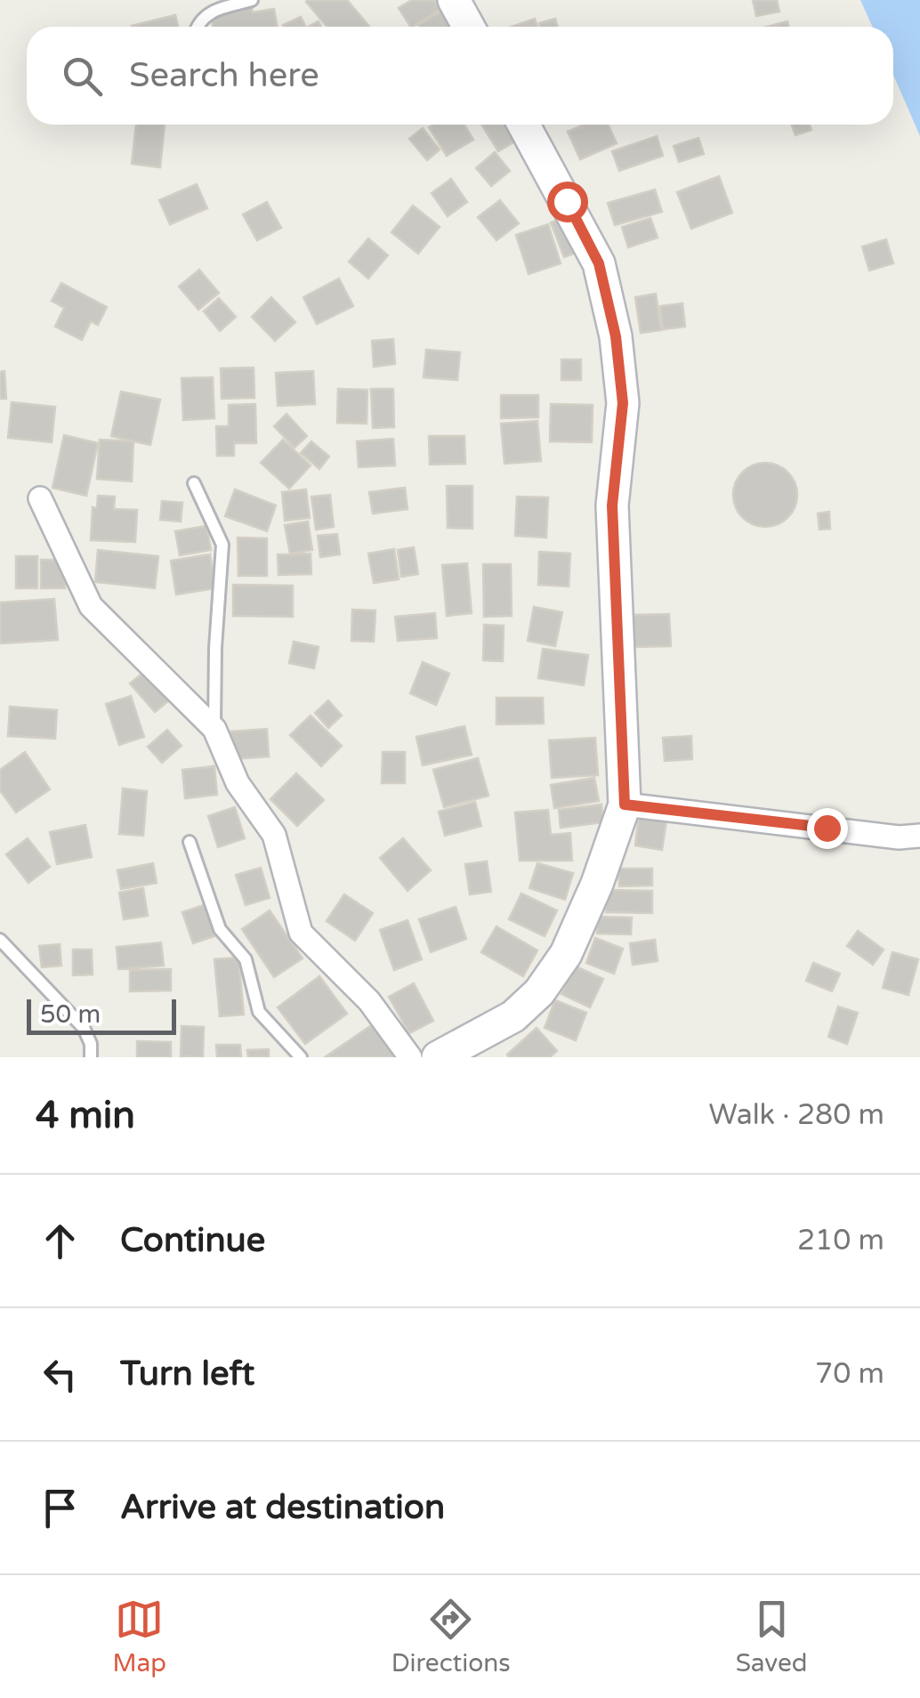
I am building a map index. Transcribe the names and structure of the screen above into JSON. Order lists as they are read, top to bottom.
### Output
{
  "scale_bar": "50 m",
  "page": {
    "search": "Search here",
    "scale": "50 m",
    "heading": ["4 min", "Walk · 280 m"],
    "list": [
      ["Continue", "210 m"],
      ["Turn left", "70 m"],
      "Arrive at destination"
    ],
    "nav": ["Map", "Directions", "Saved"]
  }
}
